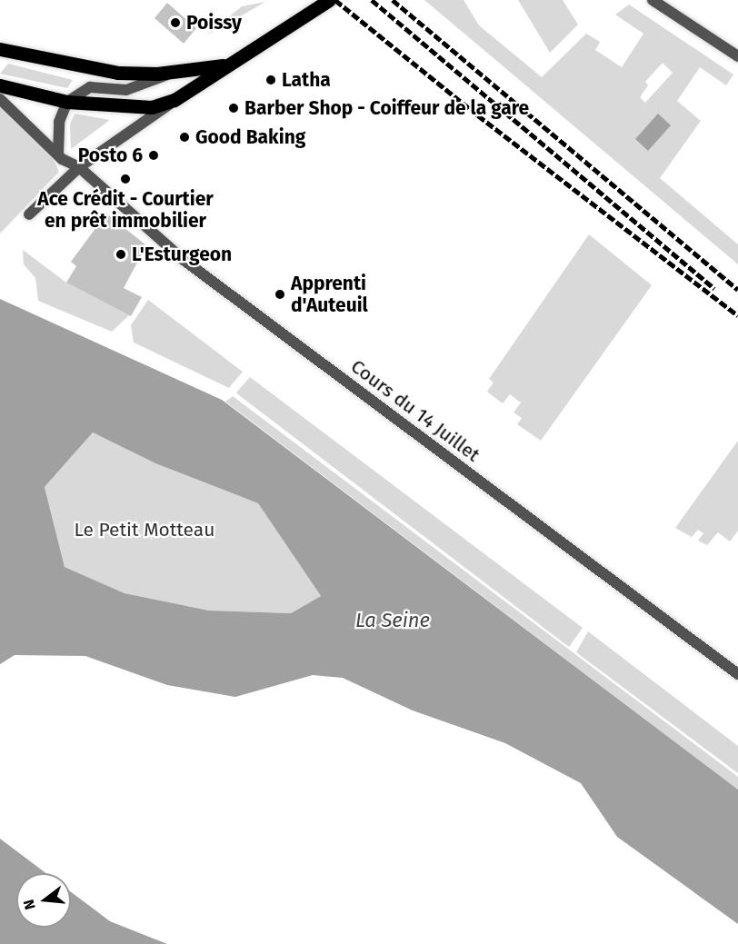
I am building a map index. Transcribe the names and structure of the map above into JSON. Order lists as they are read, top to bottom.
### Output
{
  "streets": {
    "street": ["Cours du 14 Juillet"]
  },
  "water": ["La Seine"],
  "parks": ["Le Petit Motteau"],
  "places": [
    "Poissy",
    "Latha",
    "Barber Shop - Coiffeur de la gare",
    "Good Baking",
    "Posto 6",
    "Ace Crédit - Courtier en prêt immobilier",
    "L'Esturgeon",
    "Apprenti d'Auteuil"
  ],
  "north": "left"
}
